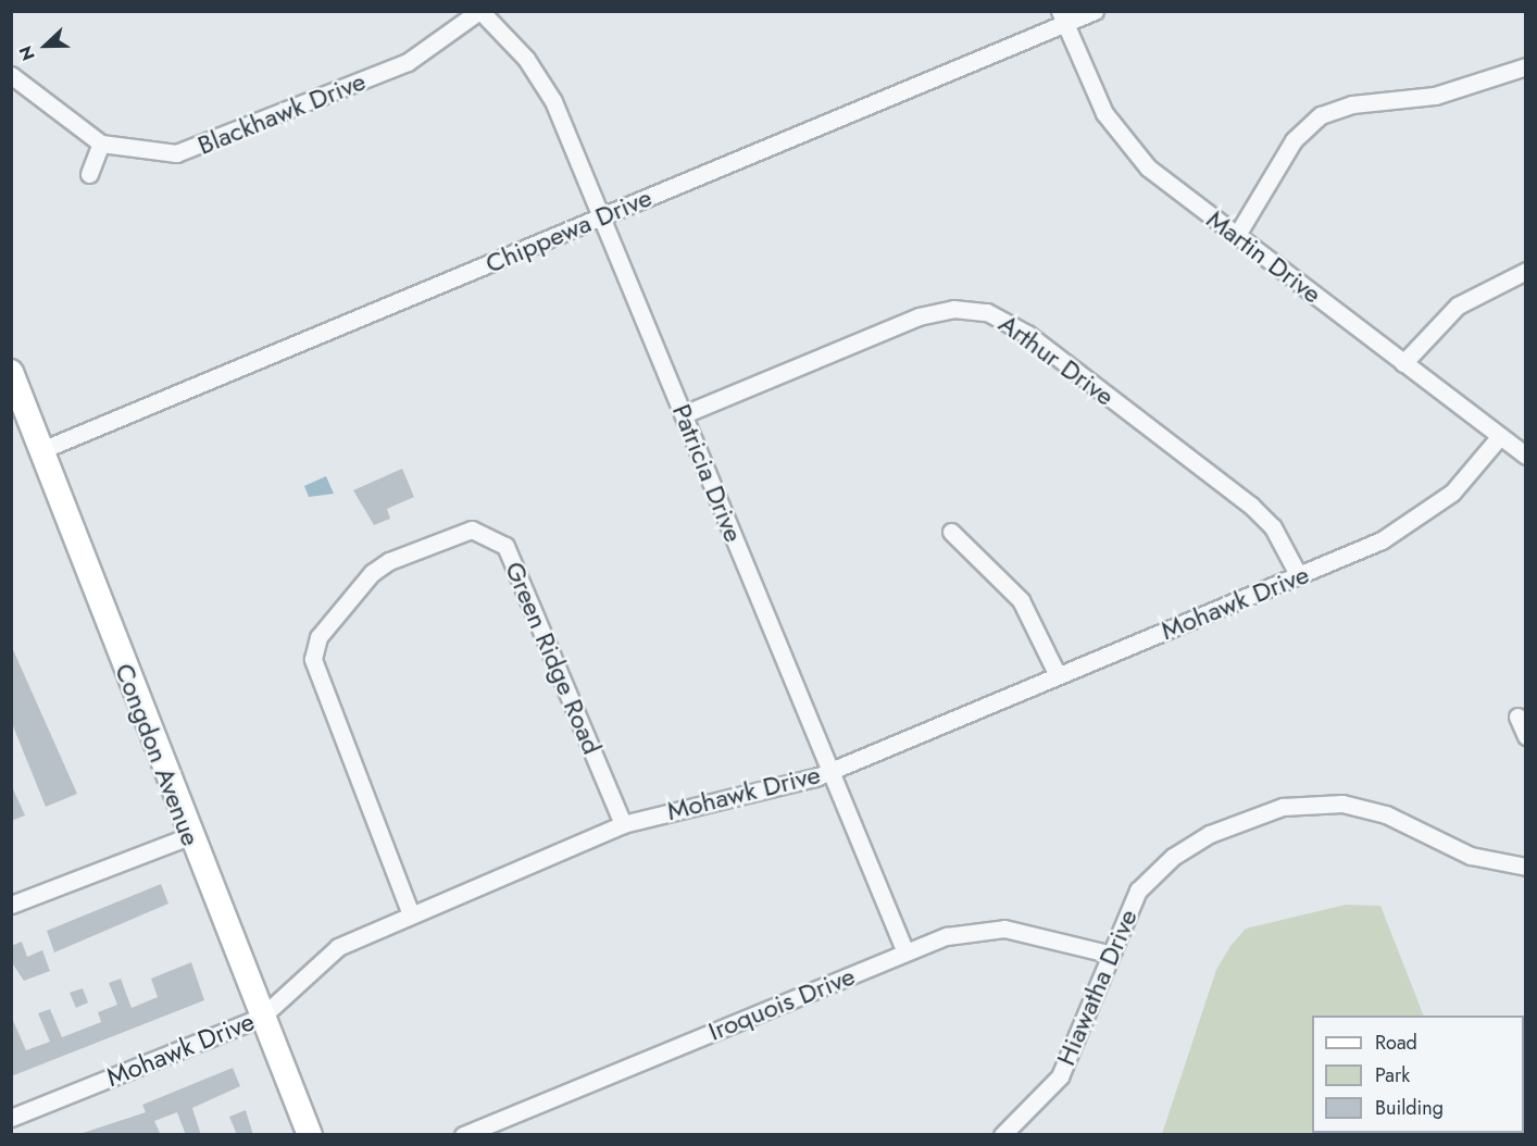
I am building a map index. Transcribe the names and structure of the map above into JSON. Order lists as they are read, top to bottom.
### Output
{
  "streets": {
    "street": [
      "Blackhawk Drive",
      "Chippewa Drive",
      "Martin Drive",
      "Arthur Drive",
      "Patricia Drive",
      "Mohawk Drive",
      "Green Ridge Road",
      "Congdon Avenue",
      "Hiawatha Drive",
      "Iroquois Drive"
    ]
  },
  "crossings": [
    ["Blackhawk Drive", "Patricia Drive"],
    ["Chippewa Drive", "Martin Drive"],
    ["Chippewa Drive", "Patricia Drive"],
    ["Chippewa Drive", "Congdon Avenue"],
    ["Martin Drive", "Mohawk Drive"],
    ["Arthur Drive", "Patricia Drive"],
    ["Arthur Drive", "Mohawk Drive"],
    ["Patricia Drive", "Mohawk Drive"],
    ["Patricia Drive", "Iroquois Drive"],
    ["Mohawk Drive", "Green Ridge Road"],
    ["Mohawk Drive", "Congdon Avenue"],
    ["Hiawatha Drive", "Iroquois Drive"]
  ],
  "legend": ["Road", "Park", "Building"],
  "north": "left"
}
